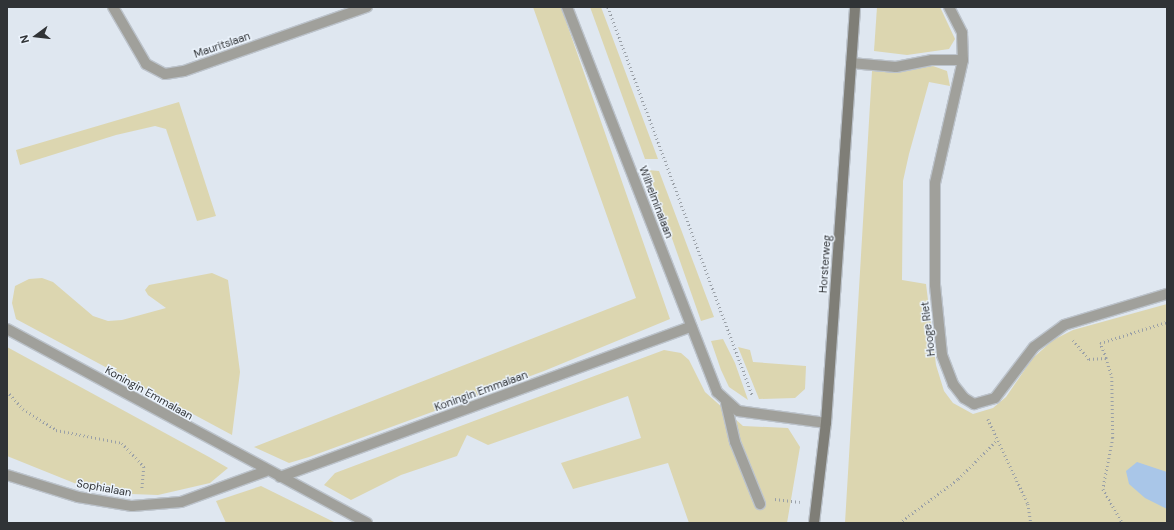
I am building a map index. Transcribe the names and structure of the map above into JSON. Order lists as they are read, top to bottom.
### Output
{
  "streets": {
    "main road": ["Horsterweg"],
    "street": [
      "Mauritslaan",
      "Wilhelminalaan",
      "Hooge Riet",
      "Koningin Emmalaan",
      "Sophialaan"
    ]
  },
  "crossings": [
    ["Wilhelminalaan", "Horsterweg"],
    ["Wilhelminalaan", "Koningin Emmalaan"],
    ["Koningin Emmalaan", "Sophialaan"]
  ],
  "north": "left"
}
